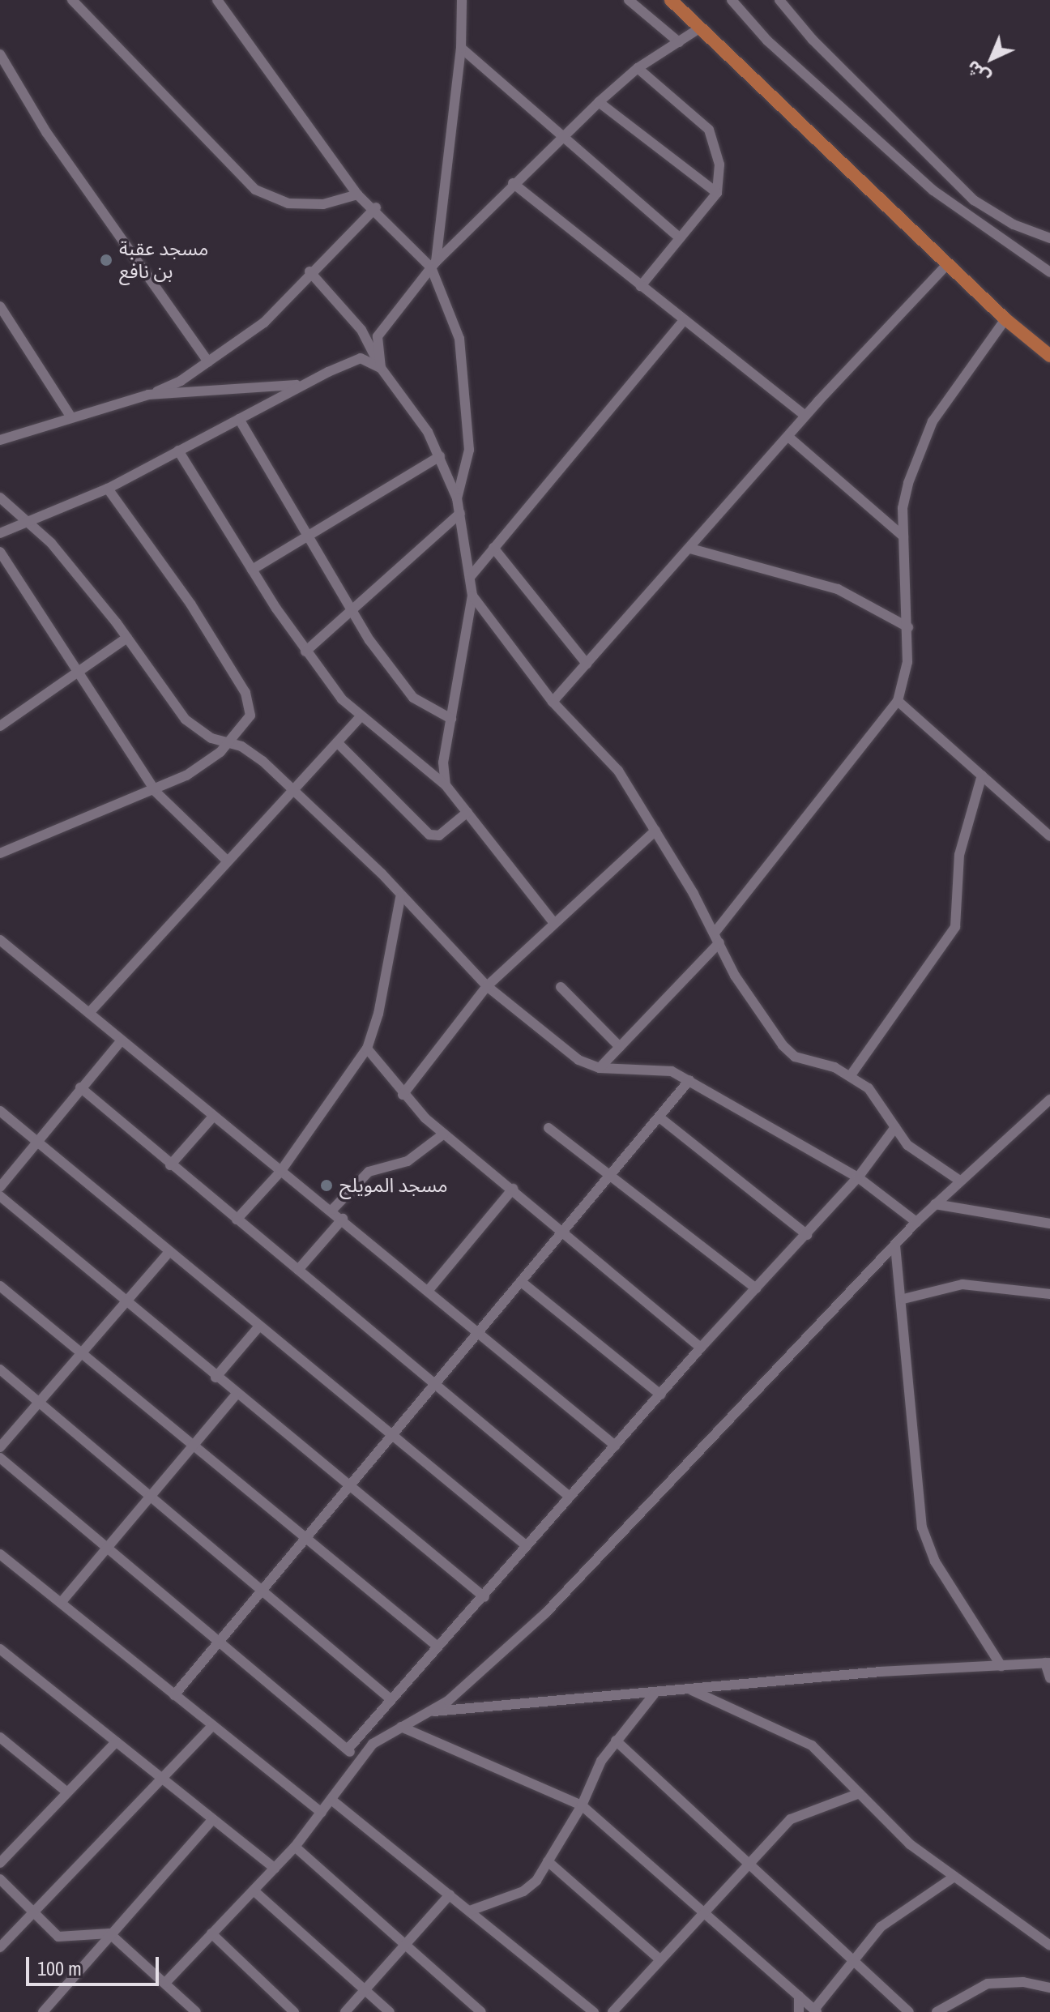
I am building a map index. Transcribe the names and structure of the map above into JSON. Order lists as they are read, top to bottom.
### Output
{
  "places": ["مسجد عقبة بن نافع", "مسجد المويلح"],
  "scale_bar": "100 m",
  "north": "bottom left"
}
